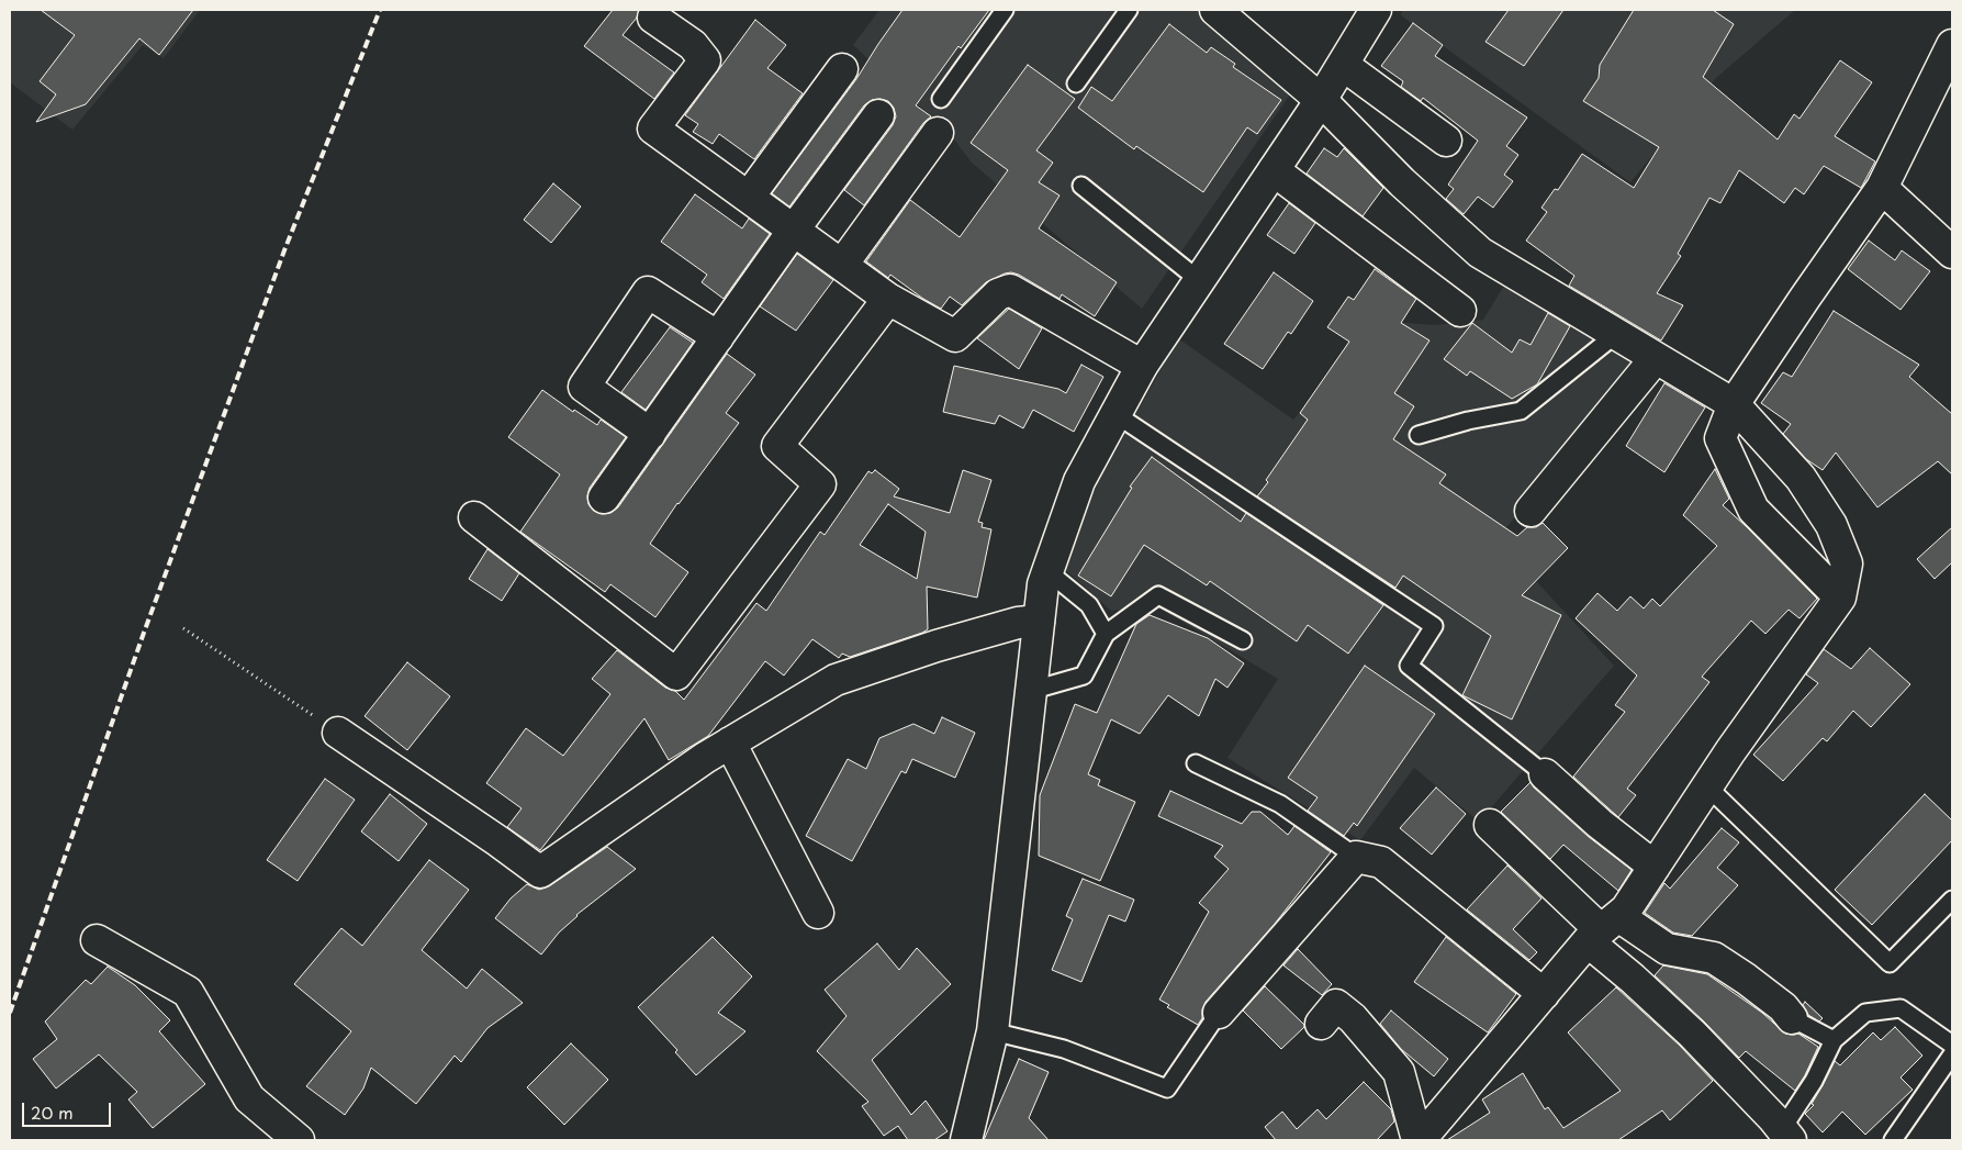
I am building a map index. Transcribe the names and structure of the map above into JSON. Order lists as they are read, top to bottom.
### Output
{
  "scale_bar": "20 m"
}
